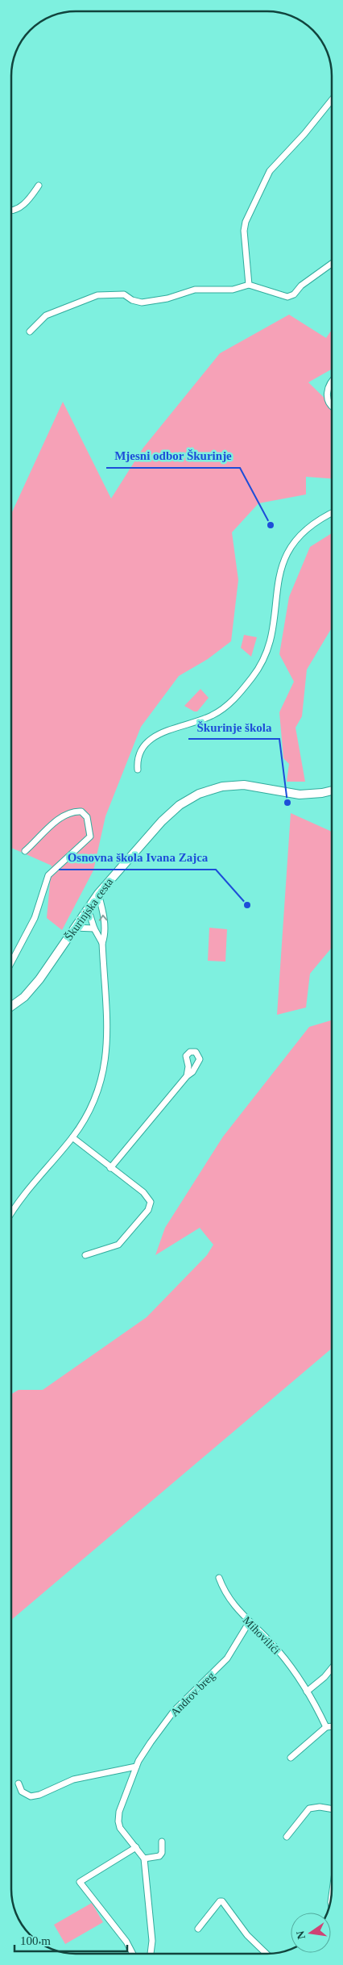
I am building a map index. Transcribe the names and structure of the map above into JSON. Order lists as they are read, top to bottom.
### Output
{
  "streets": {
    "street": ["Škurinjska cesta", "Mihovilići", "Androv breg"]
  },
  "crossings": [
    ["Mihovilići", "Androv breg"]
  ],
  "places": ["Mjesni odbor Škurinje", "Škurinje škola", "Osnovna škola Ivana Zajca"],
  "scale_bar": "100 m",
  "north": "left"
}
